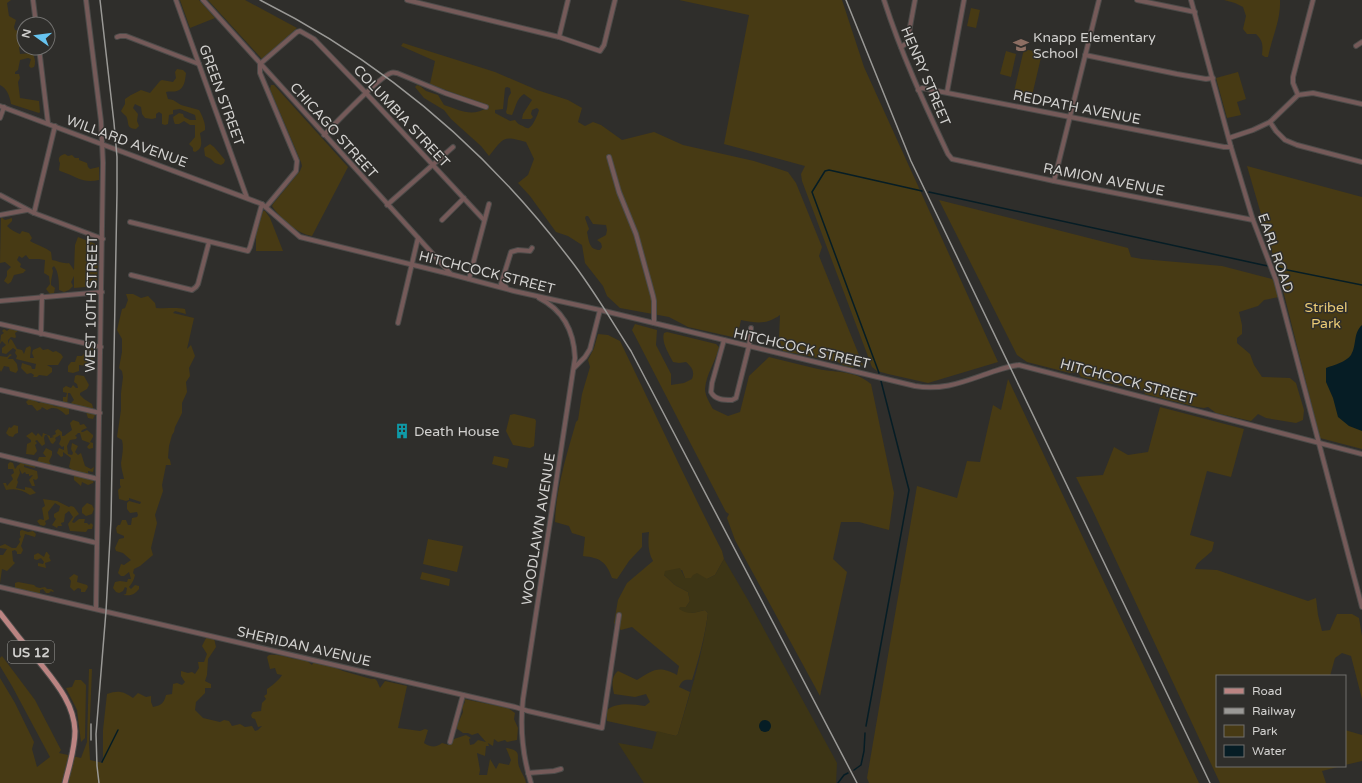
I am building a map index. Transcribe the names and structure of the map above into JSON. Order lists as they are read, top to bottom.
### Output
{
  "streets": {
    "main road": ["US 12"],
    "street": [
      "HENRY STREET",
      "GREEN STREET",
      "REDPATH AVENUE",
      "COLUMBIA STREET",
      "CHICAGO STREET",
      "WILLARD AVENUE",
      "RAMION AVENUE",
      "EARL ROAD",
      "HITCHCOCK STREET",
      "WEST 10TH STREET",
      "WOODLAWN AVENUE",
      "SHERIDAN AVENUE"
    ]
  },
  "crossings": [
    ["HENRY STREET", "REDPATH AVENUE"],
    ["HENRY STREET", "RAMION AVENUE"],
    ["GREEN STREET", "WILLARD AVENUE"],
    ["GREEN STREET", "HITCHCOCK STREET"],
    ["REDPATH AVENUE", "EARL ROAD"],
    ["COLUMBIA STREET", "CHICAGO STREET"],
    ["CHICAGO STREET", "HITCHCOCK STREET"],
    ["WILLARD AVENUE", "HITCHCOCK STREET"],
    ["WILLARD AVENUE", "WEST 10TH STREET"],
    ["RAMION AVENUE", "EARL ROAD"],
    ["EARL ROAD", "HITCHCOCK STREET"],
    ["HITCHCOCK STREET", "WOODLAWN AVENUE"],
    ["WEST 10TH STREET", "SHERIDAN AVENUE"],
    ["WOODLAWN AVENUE", "SHERIDAN AVENUE"]
  ],
  "parks": ["Stribel Park"],
  "places": {
    "school or university": ["Knapp Elementary School"],
    "building": ["Death House"]
  },
  "legend": [
    "Road",
    "Railway",
    "Park",
    "Water"
  ],
  "north": "left"
}
